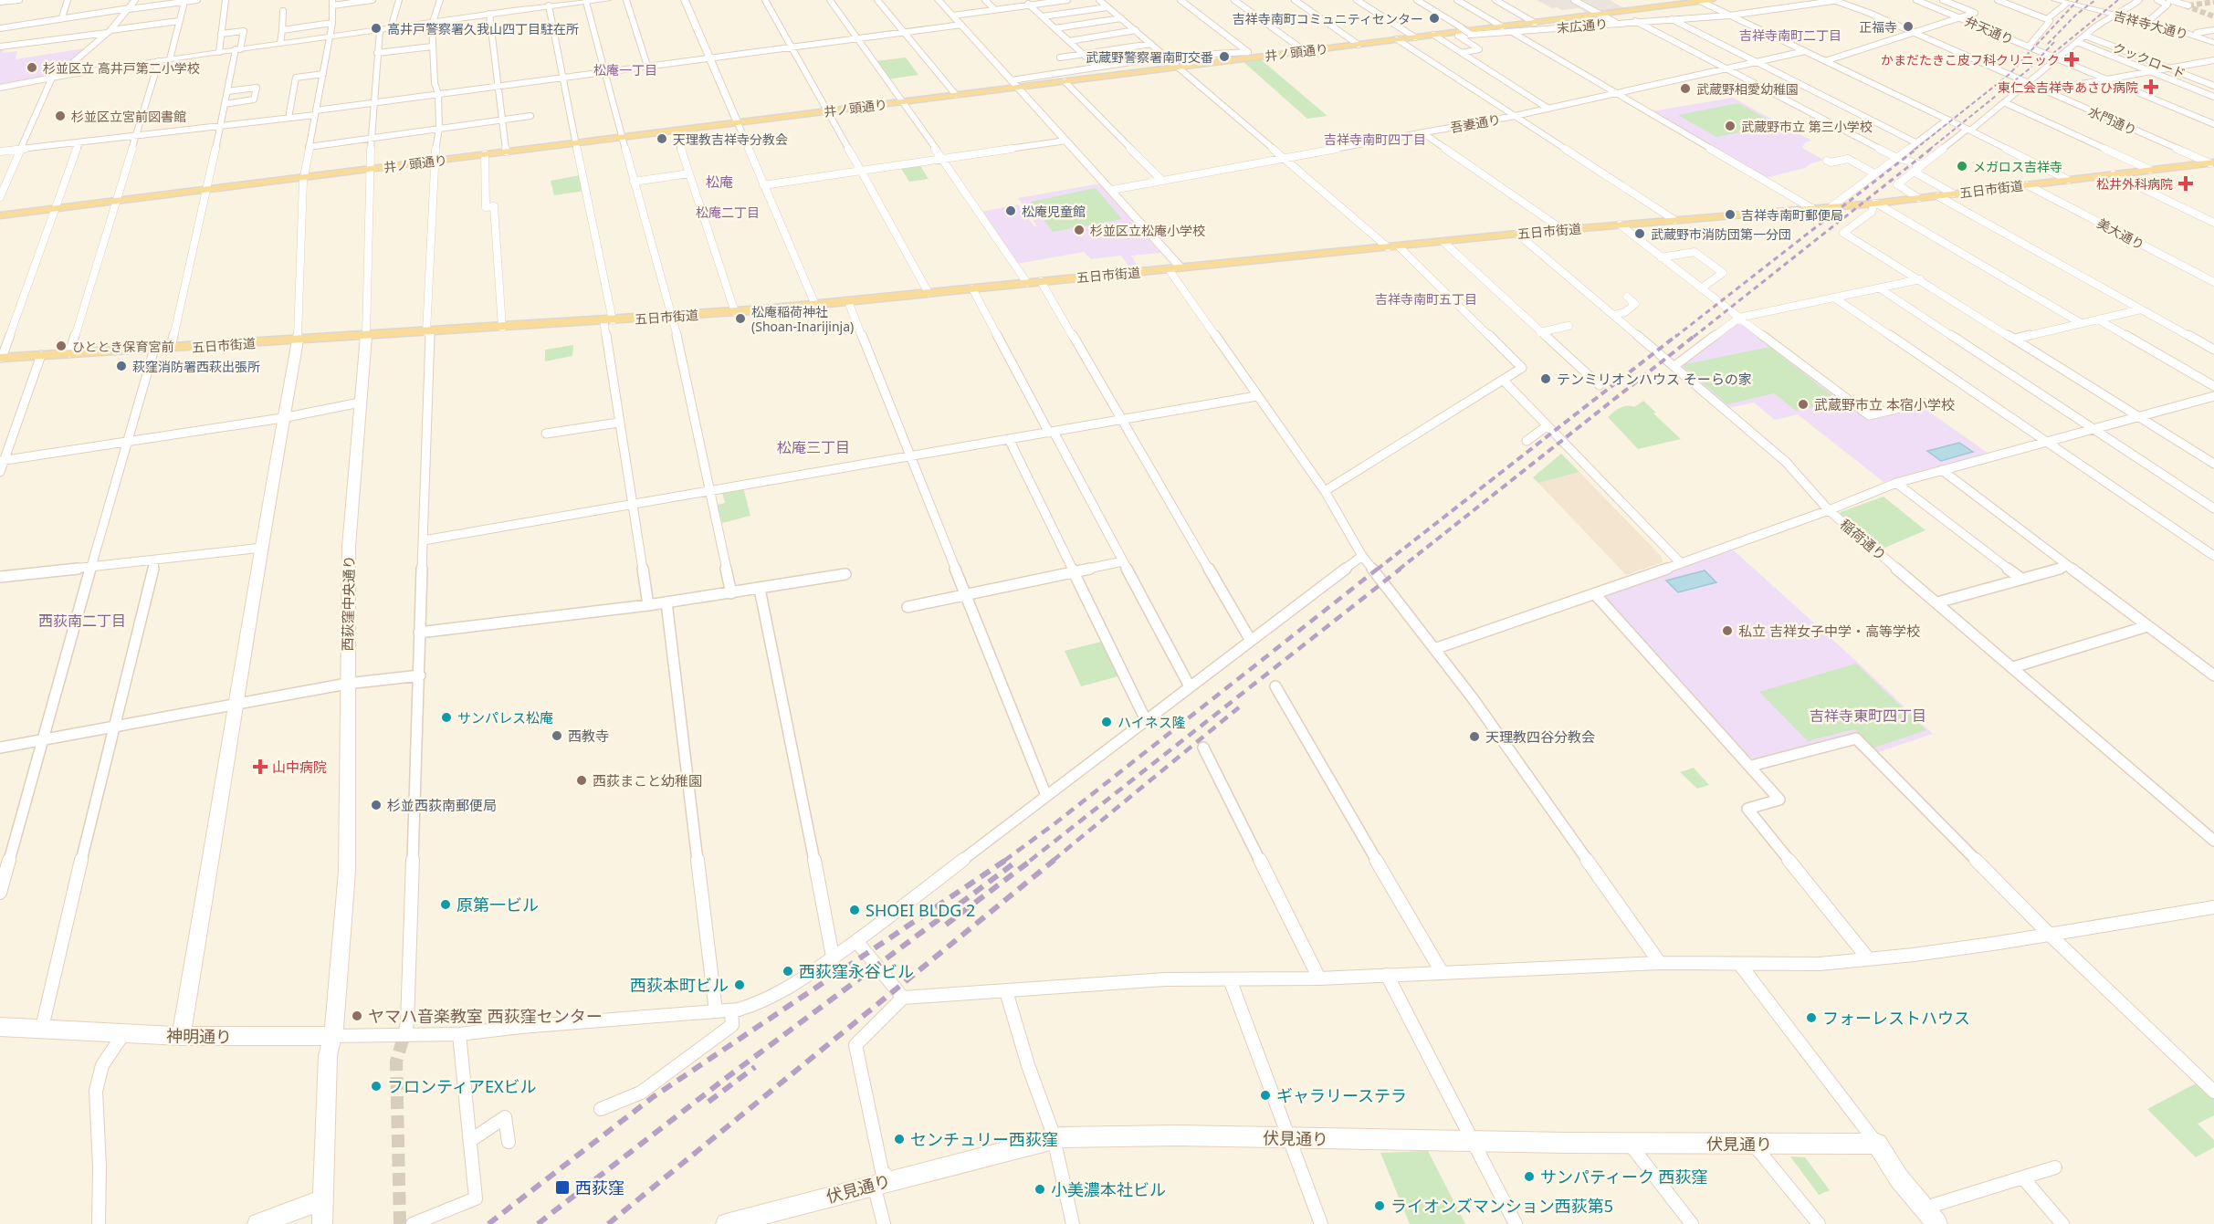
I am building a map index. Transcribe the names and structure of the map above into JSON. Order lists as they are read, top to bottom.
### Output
{
  "streets": {
    "main road": ["井ノ頭通り", "五日市街道"],
    "street": [
      "吉祥寺大通り",
      "末広通り",
      "弁天通り",
      "クックロード",
      "水門通り",
      "吾妻通り",
      "美大通り",
      "稲荷通り",
      "西荻窪中央通り",
      "神明通り",
      "伏見通り"
    ]
  },
  "crossings": [
    ["水門通り", "五日市街道"],
    ["五日市街道", "美大通り"],
    ["五日市街道", "稲荷通り"],
    ["五日市街道", "西荻窪中央通り"],
    ["西荻窪中央通り", "神明通り"]
  ],
  "districts": [
    "吉祥寺南町二丁目",
    "松庵一丁目",
    "吉祥寺南町四丁目",
    "松庵",
    "松庵二丁目",
    "吉祥寺南町五丁目",
    "松庵三丁目",
    "西荻南二丁目",
    "吉祥寺東町四丁目"
  ],
  "places": {
    "other": [
      "吉祥寺南町コミュニティセンター",
      "正福寺",
      "高井戸警察署久我山四丁目駐在所",
      "武蔵野警察署南町交番",
      "杉並区立 高井戸第二小学校",
      "武蔵野相愛幼稚園",
      "杉並区立宮前図書館",
      "武蔵野市立 第三小学校",
      "天理教吉祥寺分教会",
      "メガロス吉祥寺",
      "松庵児童館",
      "吉祥寺南町郵便局",
      "杉並区立松庵小学校",
      "武蔵野市消防団第一分団",
      "松庵稲荷神社 (Shoan-Inarijinja)",
      "ひととき保育宮前",
      "萩窪消防署西萩出張所",
      "テンミリオンハウス そーらの家",
      "武蔵野市立 本宿小学校",
      "私立 吉祥女子中学・高等学校",
      "サンパレス松庵",
      "ハイネス隆",
      "西教寺",
      "天理教四谷分教会",
      "西荻まこと幼稚園",
      "杉並西荻南郵便局",
      "原第一ビル",
      "SHOEI BLDG 2",
      "西荻窪永谷ビル",
      "西荻本町ビル",
      "ヤマハ音楽教室 西荻窪センター",
      "フォーレストハウス",
      "フロンティアEXビル",
      "ギャラリーステラ",
      "センチュリー西荻窪",
      "サンパティーク 西荻窪",
      "小美濃本社ビル",
      "ライオンズマンション西荻第5"
    ],
    "health": [
      "かまだたきこ皮フ科クリニック",
      "東仁会吉祥寺あさひ病院",
      "松井外科病院",
      "山中病院"
    ],
    "transit": ["西荻窪"]
  }
}
